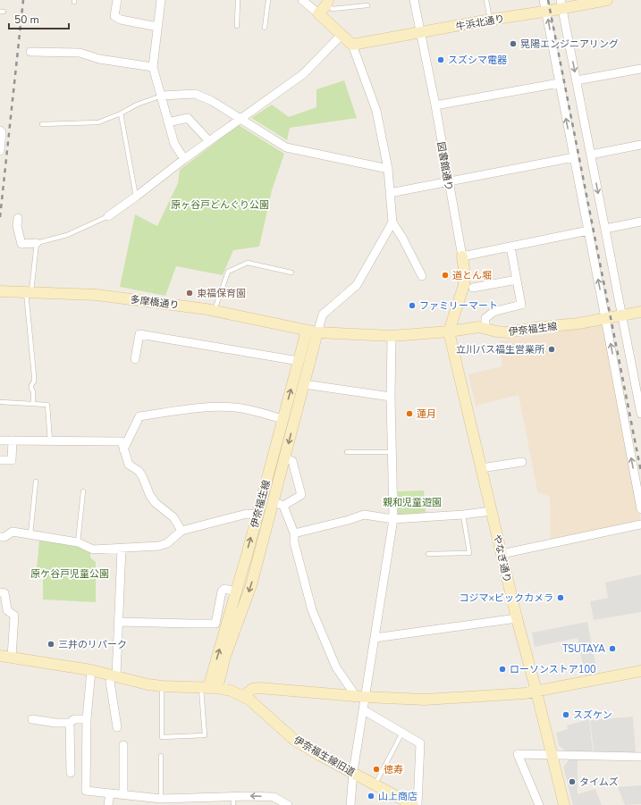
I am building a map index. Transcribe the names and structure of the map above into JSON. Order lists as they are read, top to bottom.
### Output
{
  "streets": {
    "street": [
      "牛浜北通り",
      "図書館通り",
      "多摩橋通り",
      "伊奈福生線",
      "やなぎ通り",
      "伊奈福生線旧道"
    ]
  },
  "crossings": [
    ["牛浜北通り", "図書館通り"],
    ["図書館通り", "伊奈福生線"],
    ["図書館通り", "やなぎ通り"],
    ["多摩橋通り", "伊奈福生線"],
    ["伊奈福生線", "やなぎ通り"],
    ["伊奈福生線", "伊奈福生線旧道"]
  ],
  "parks": ["原ヶ谷戸どんぐり公園", "親和児童遊園", "原ケ谷戸児童公園"],
  "places": [
    "晃陽エンジニアリング",
    "スズシマ電器",
    "道とん堀",
    "東福保育園",
    "ファミリーマート",
    "立川バス福生営業所",
    "蓮月",
    "コジマ×ビックカメラ",
    "三井のリパーク",
    "TSUTAYA",
    "ローソンストア100",
    "スズケン",
    "徳寿",
    "タイムズ",
    "山上商店"
  ],
  "scale_bar": "50 m"
}
